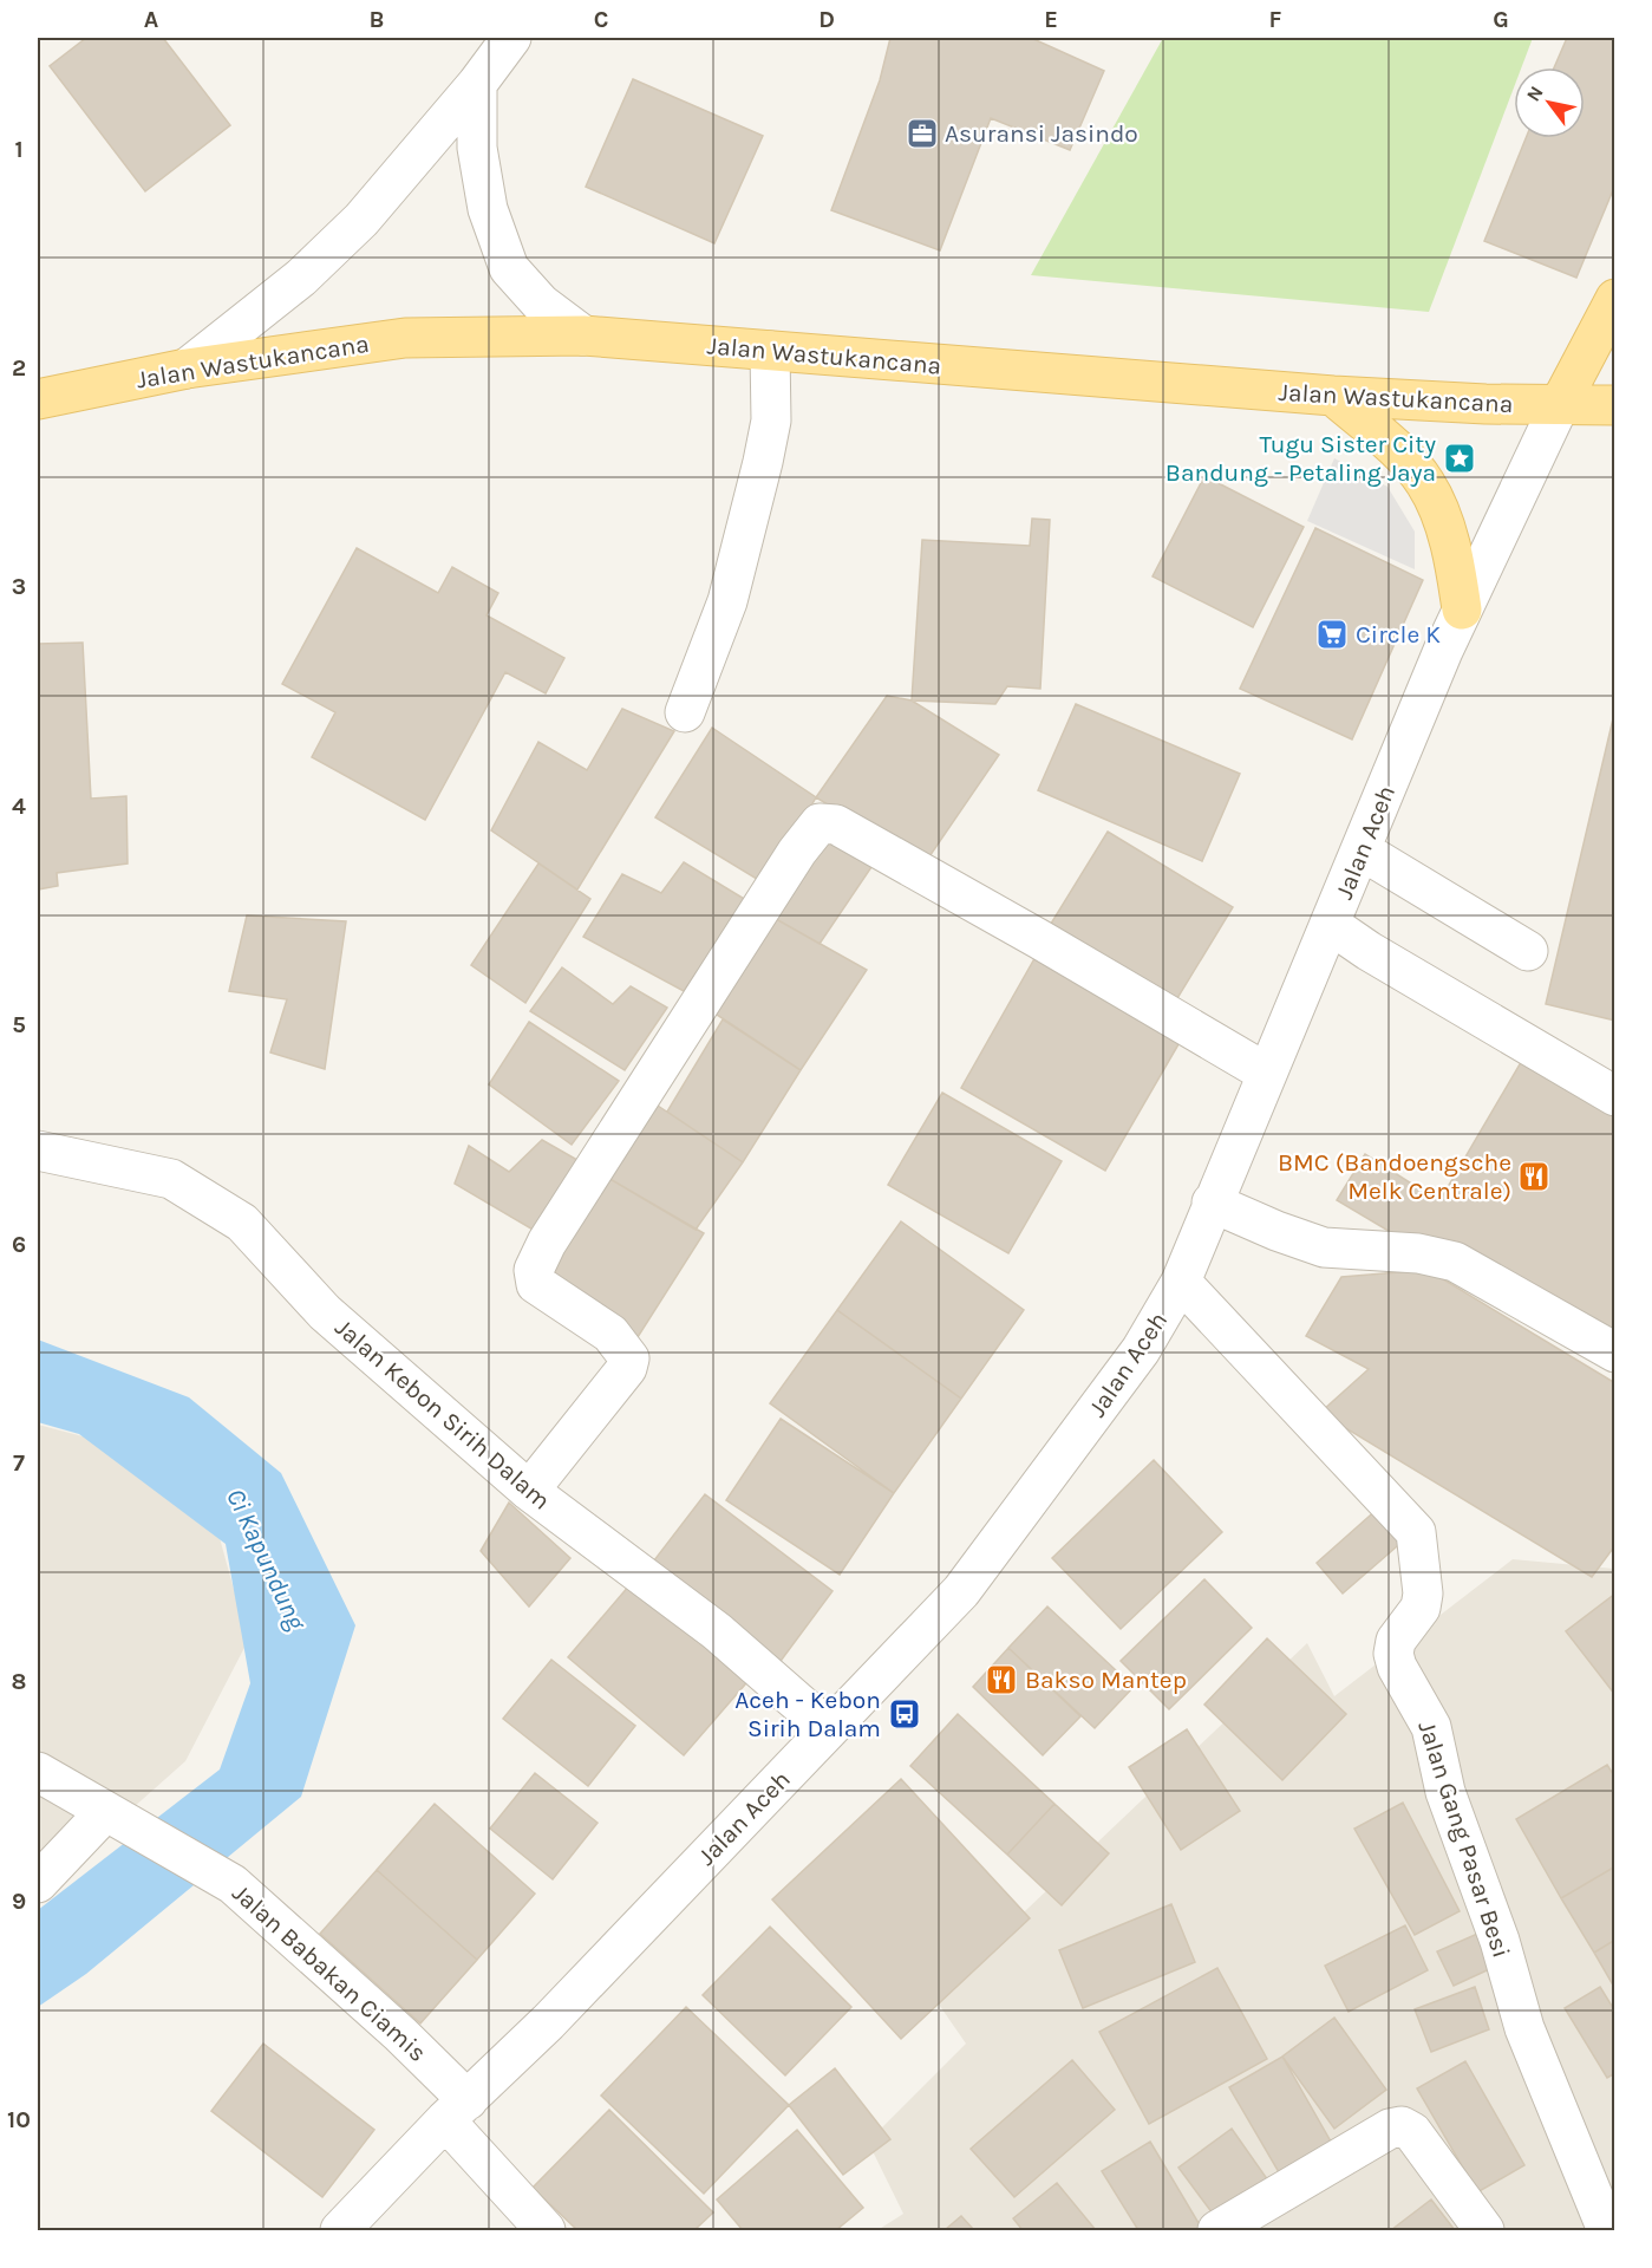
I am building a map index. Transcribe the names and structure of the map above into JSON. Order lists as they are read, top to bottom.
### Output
{
  "streets": {
    "main road": ["Jalan Wastukancana", "Jalan Aceh"],
    "street": ["Jalan Kebon Sirih Dalam", "Jalan Gang Pasar Besi", "Jalan Babakan Ciamis"]
  },
  "crossings": [
    ["Jalan Wastukancana", "Jalan Aceh"],
    ["Jalan Aceh", "Jalan Kebon Sirih Dalam"],
    ["Jalan Aceh", "Jalan Gang Pasar Besi"],
    ["Jalan Aceh", "Jalan Babakan Ciamis"]
  ],
  "water": ["Ci Kapundung"],
  "places": {
    "office": ["Asuransi Jasindo"],
    "place": ["Tugu Sister City Bandung - Petaling Jaya"],
    "supermarket": ["Circle K"],
    "restaurant": ["BMC (Bandoengsche Melk Centrale)", "Bakso Mantep"],
    "bus stop": ["Aceh - Kebon Sirih Dalam"]
  },
  "north": "top left",
  "grid": {
    "columns": [
      "A",
      "B",
      "C",
      "D",
      "E",
      "F",
      "G"
    ],
    "rows": [
      "1",
      "2",
      "3",
      "4",
      "5",
      "6",
      "7",
      "8",
      "9",
      "10"
    ]
  }
}
